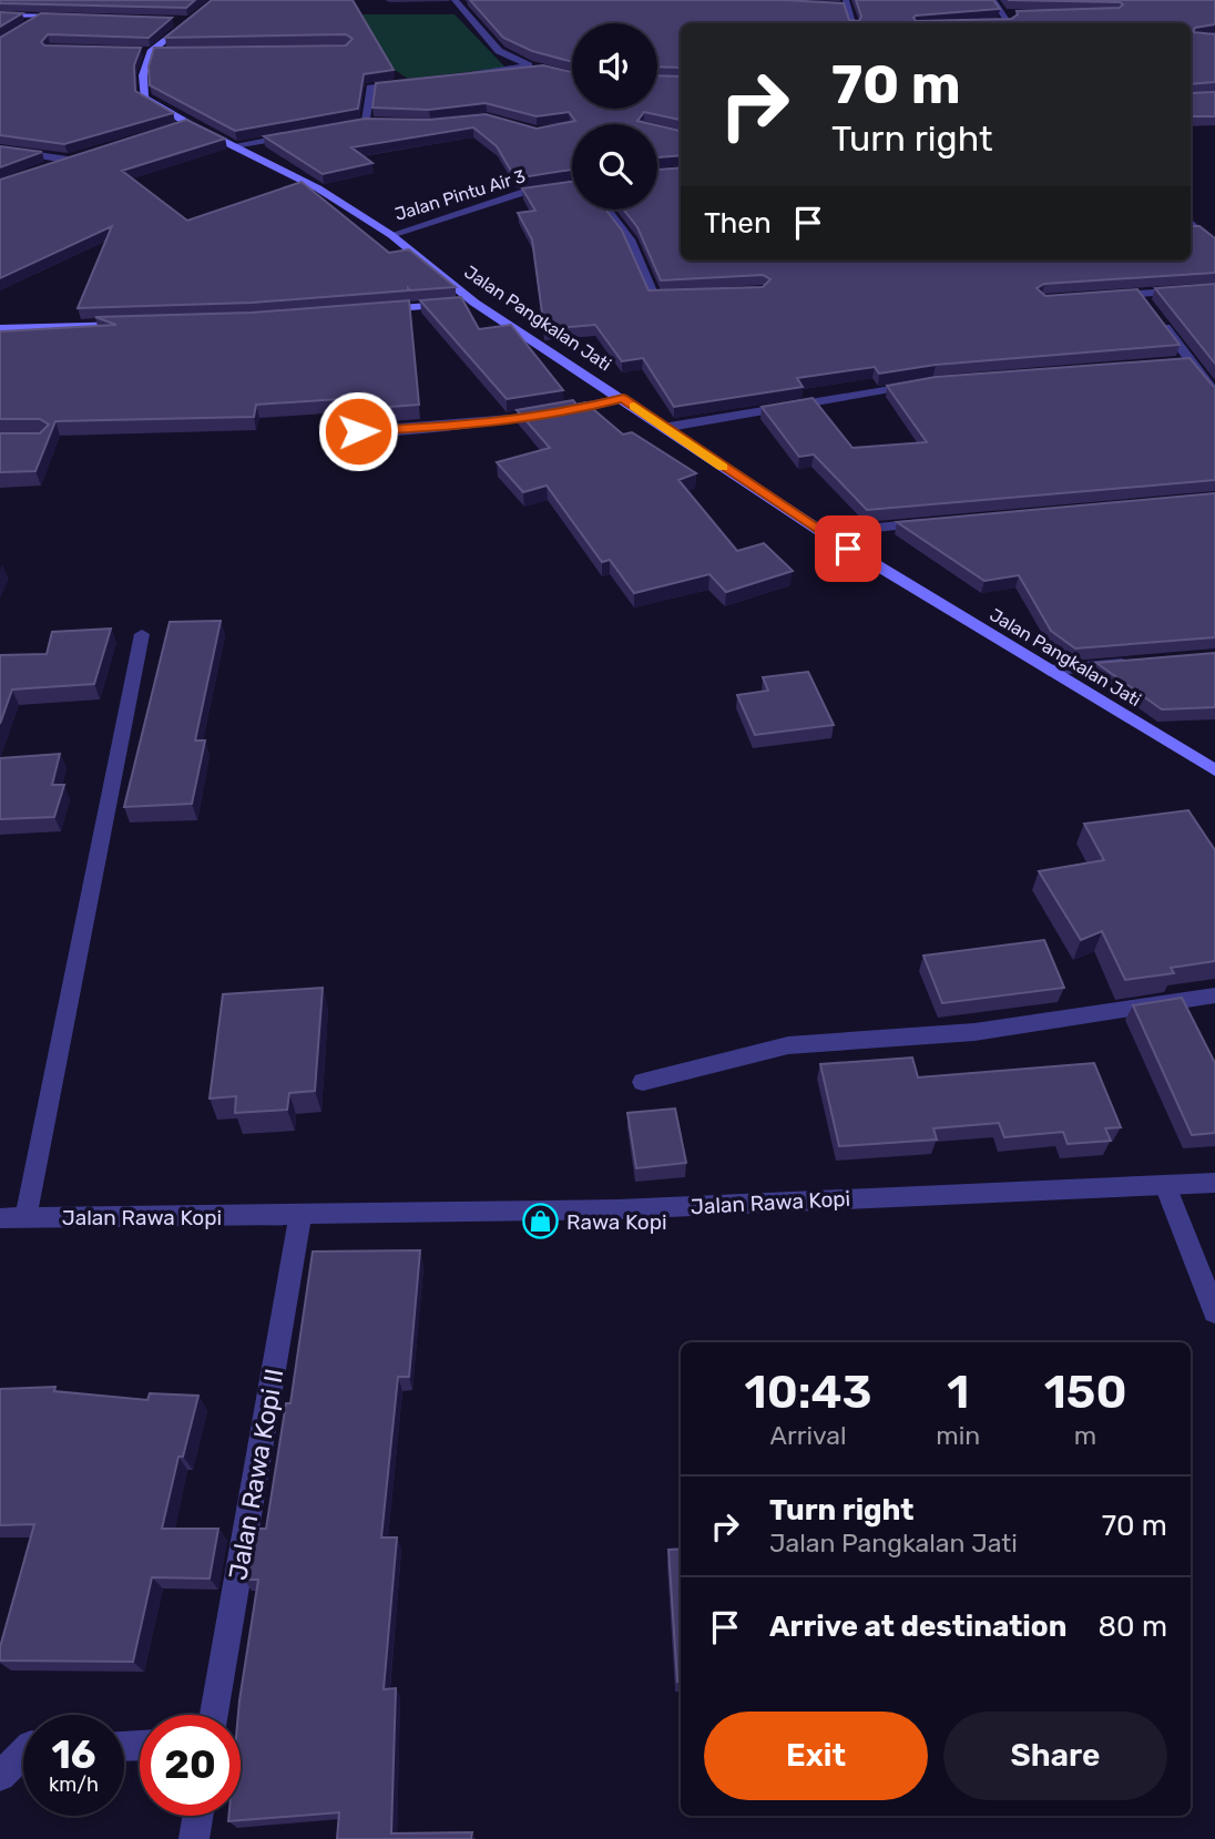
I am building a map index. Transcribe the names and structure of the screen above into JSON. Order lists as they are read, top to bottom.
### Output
{
  "streets": {
    "main road": ["Jalan Pangkalan Jati"],
    "street": ["Jalan Pintu Air 3", "Jalan Rawa Kopi", "Jalan Rawa Kopi II"]
  },
  "crossings": [
    ["Jalan Pintu Air 3", "Jalan Pangkalan Jati"],
    ["Jalan Rawa Kopi", "Jalan Rawa Kopi II"]
  ],
  "places": {
    "shop": ["Rawa Kopi"]
  },
  "page": {
    "turn": ["70 m", "Turn right"],
    "then": "Then",
    "eta": [
      "10:43",
      "Arrival",
      "1",
      "min",
      "150",
      "m"
    ],
    "list": [
      {
        "name": "Turn right",
        "note": "Jalan Pangkalan Jati",
        "value": "70 m"
      },
      {
        "name": "Arrive at destination",
        "value": "80 m"
      }
    ],
    "buttons": ["Exit", "Share"],
    "speed": "16 km/h",
    "limit": "20"
  }
}
